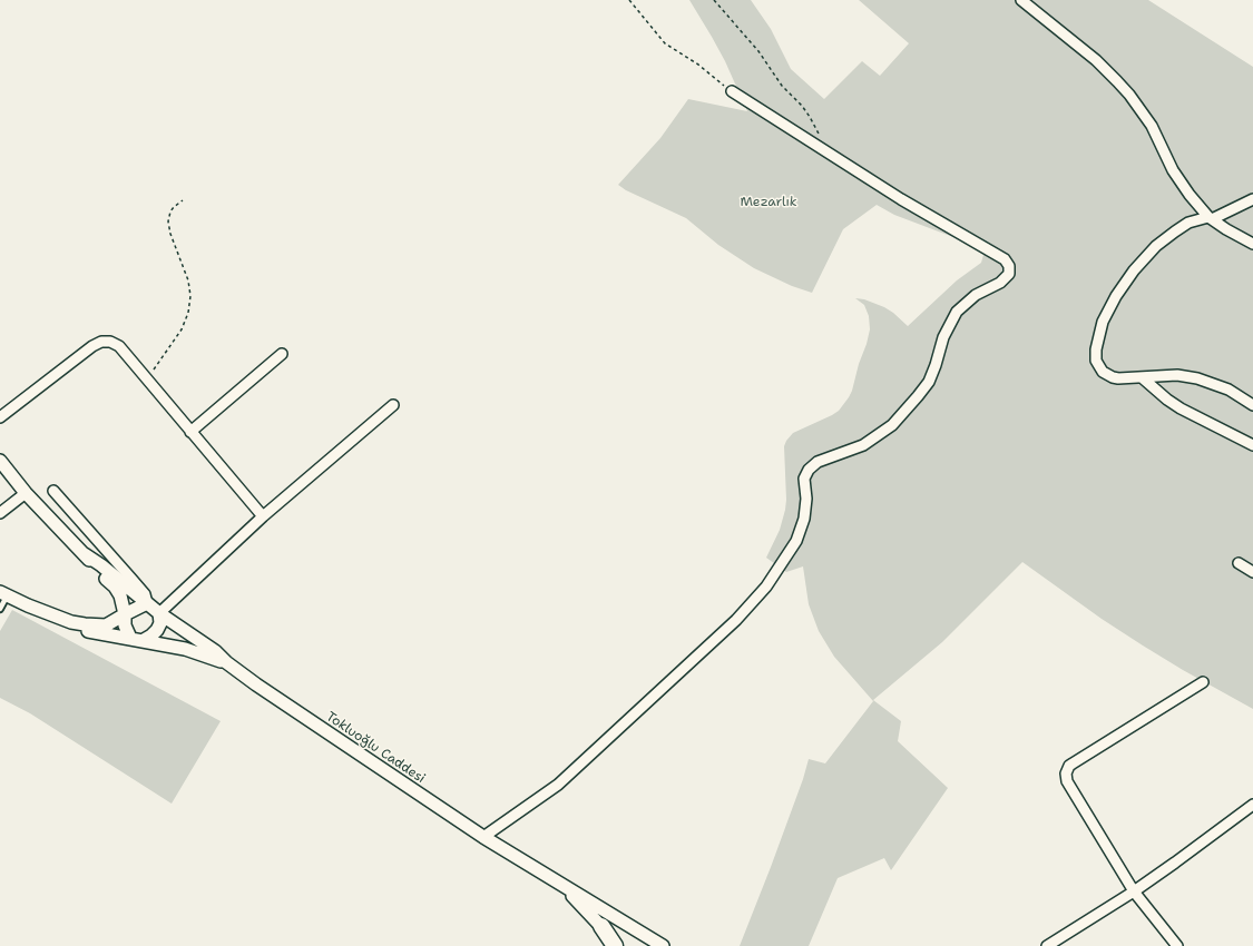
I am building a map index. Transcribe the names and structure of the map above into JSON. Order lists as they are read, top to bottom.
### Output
{
  "streets": {
    "street": ["Tokluoğlu Caddesi"]
  },
  "parks": ["Mezarlık"]
}
